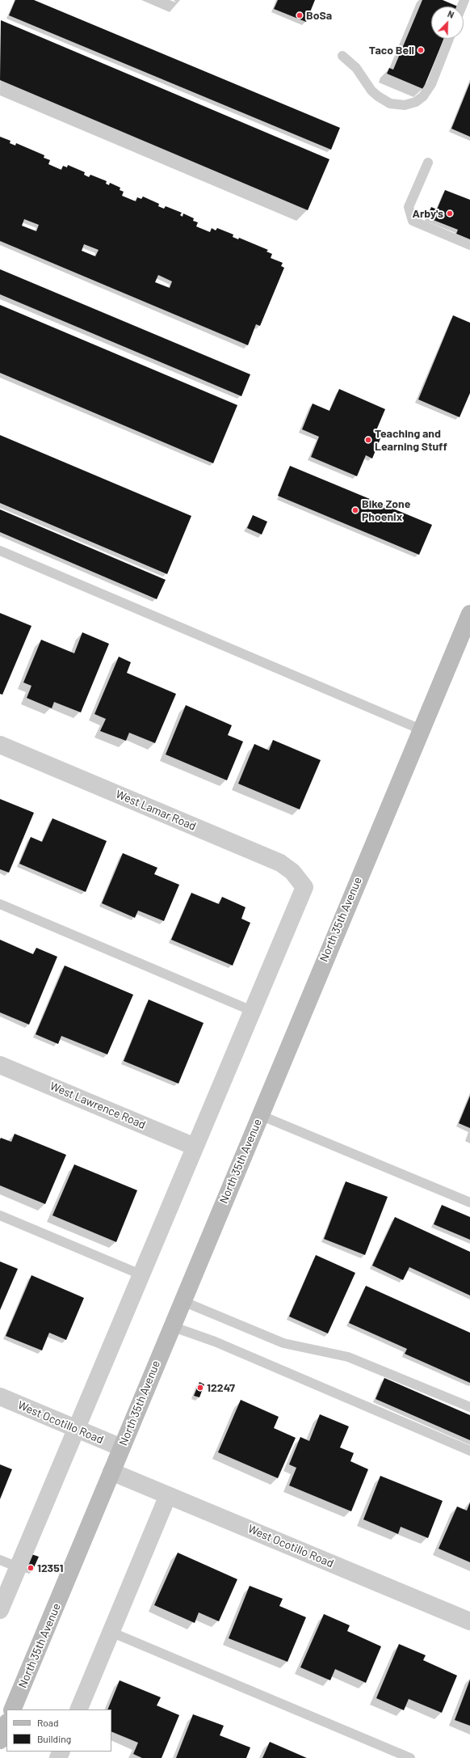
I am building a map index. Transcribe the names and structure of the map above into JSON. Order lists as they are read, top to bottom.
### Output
{
  "streets": {
    "main road": ["North 35th Avenue"],
    "street": ["West Lamar Road", "West Lawrence Road", "West Ocotillo Road"]
  },
  "crossings": [
    ["North 35th Avenue", "West Ocotillo Road"]
  ],
  "places": [
    "BoSa",
    "Taco Bell",
    "Arby's",
    "Teaching and Learning Stuff",
    "Bike Zone Phoenix",
    "12247",
    "12351"
  ],
  "legend": ["Road", "Building"],
  "north": "top right"
}
